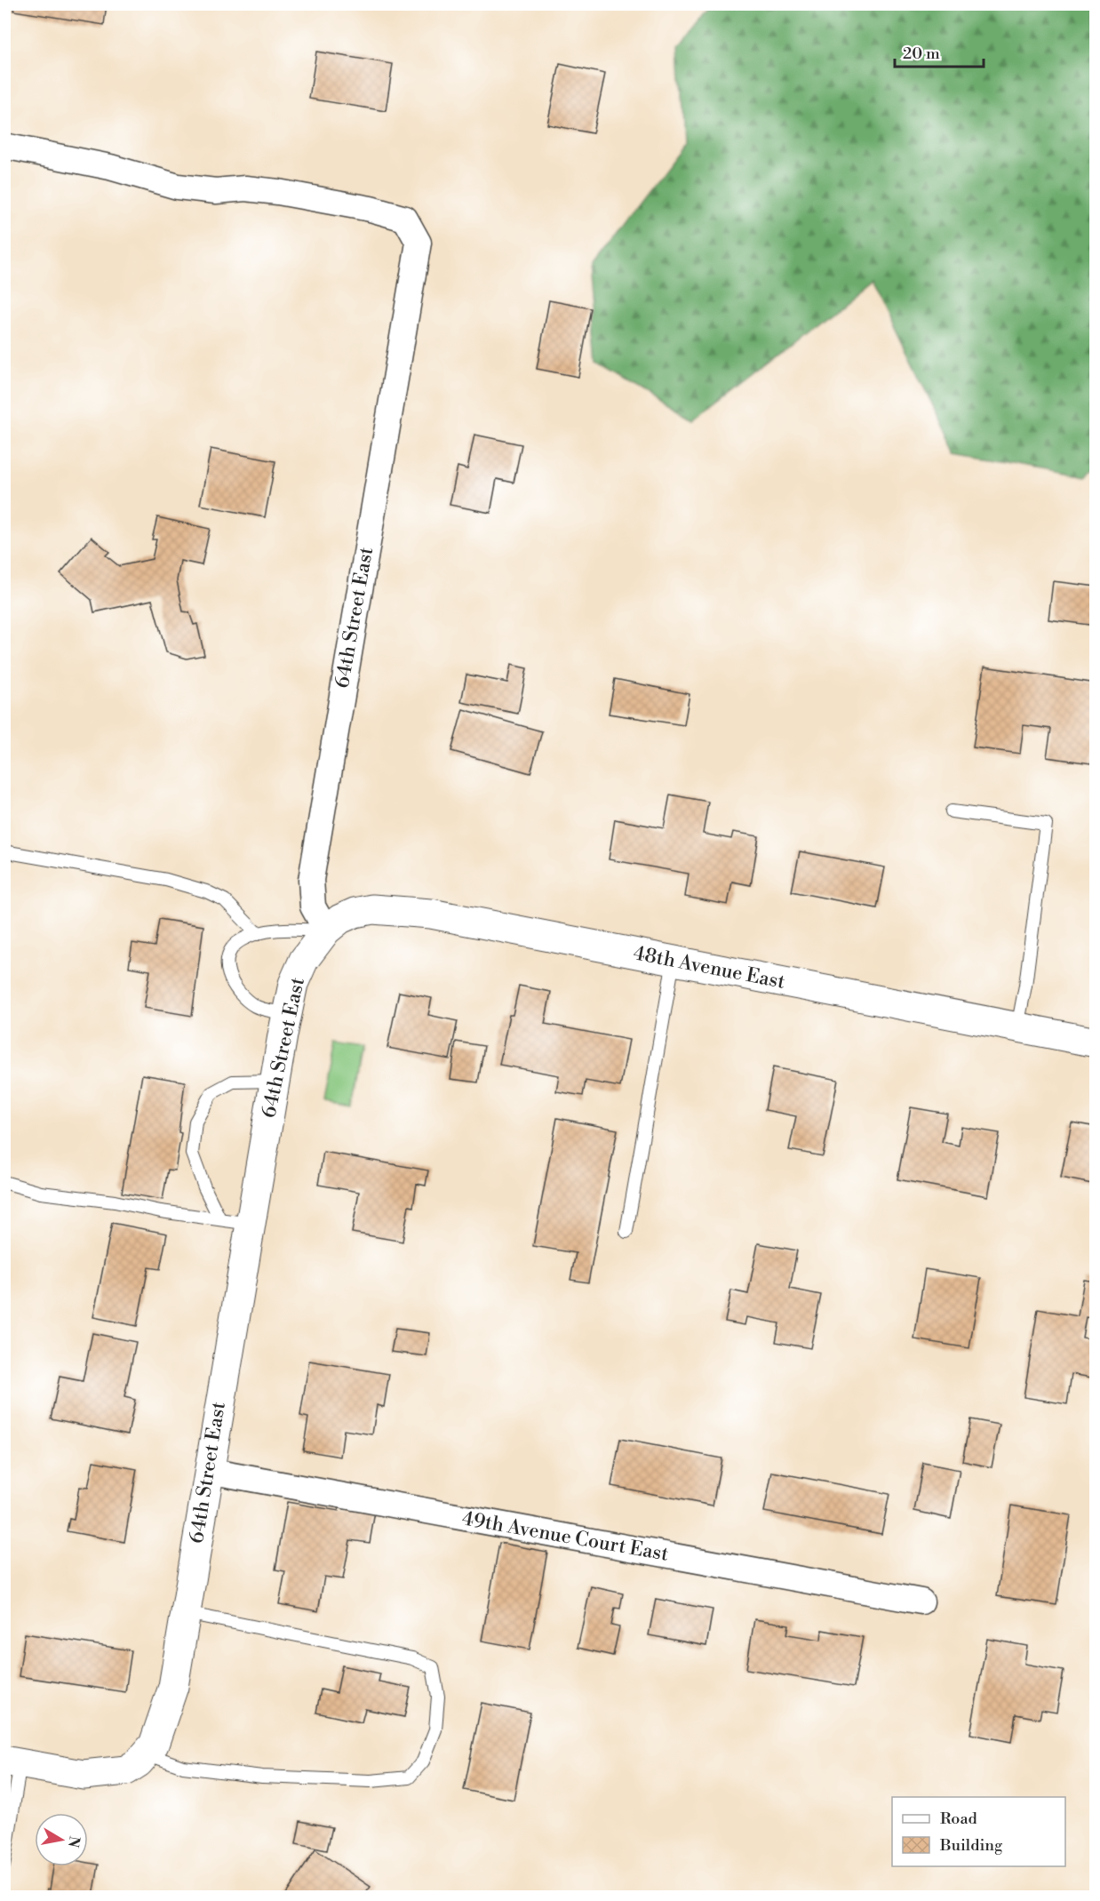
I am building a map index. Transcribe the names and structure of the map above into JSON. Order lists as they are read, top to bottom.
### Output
{
  "streets": {
    "street": ["64th Street East", "48th Avenue East", "49th Avenue Court East"]
  },
  "crossings": [
    ["64th Street East", "48th Avenue East"],
    ["64th Street East", "49th Avenue Court East"]
  ],
  "legend": ["Road", "Building"],
  "scale_bar": "20 m",
  "north": "right"
}
